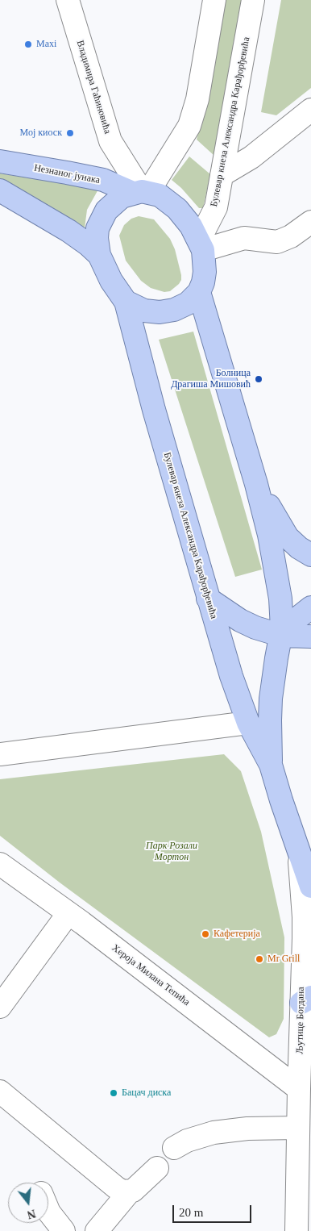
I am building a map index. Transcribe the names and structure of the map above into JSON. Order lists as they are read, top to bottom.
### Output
{
  "streets": {
    "main road": ["Булевар кнеза Александра Карађорђевића", "Незнаног јунака"],
    "street": ["Владимира Гаћиновића", "Хероја Милана Тепића", "Љутице Богдана"]
  },
  "crossings": [
    ["Владимира Гаћиновића", "Булевар кнеза Александра Карађорђевића"],
    ["Владимира Гаћиновића", "Незнаног јунака"],
    ["Булевар кнеза Александра Карађорђевића", "Незнаног јунака"],
    ["Булевар кнеза Александра Карађорђевића", "Љутице Богдана"],
    ["Хероја Милана Тепића", "Љутице Богдана"]
  ],
  "parks": ["Парк Розали Мортон"],
  "places": [
    "Maxi",
    "Мој киоск",
    "Болница Драгиша Мишовић",
    "Кафетерија",
    "Mr Grill",
    "Бацач диска"
  ],
  "scale_bar": "20 m",
  "north": "bottom"
}
